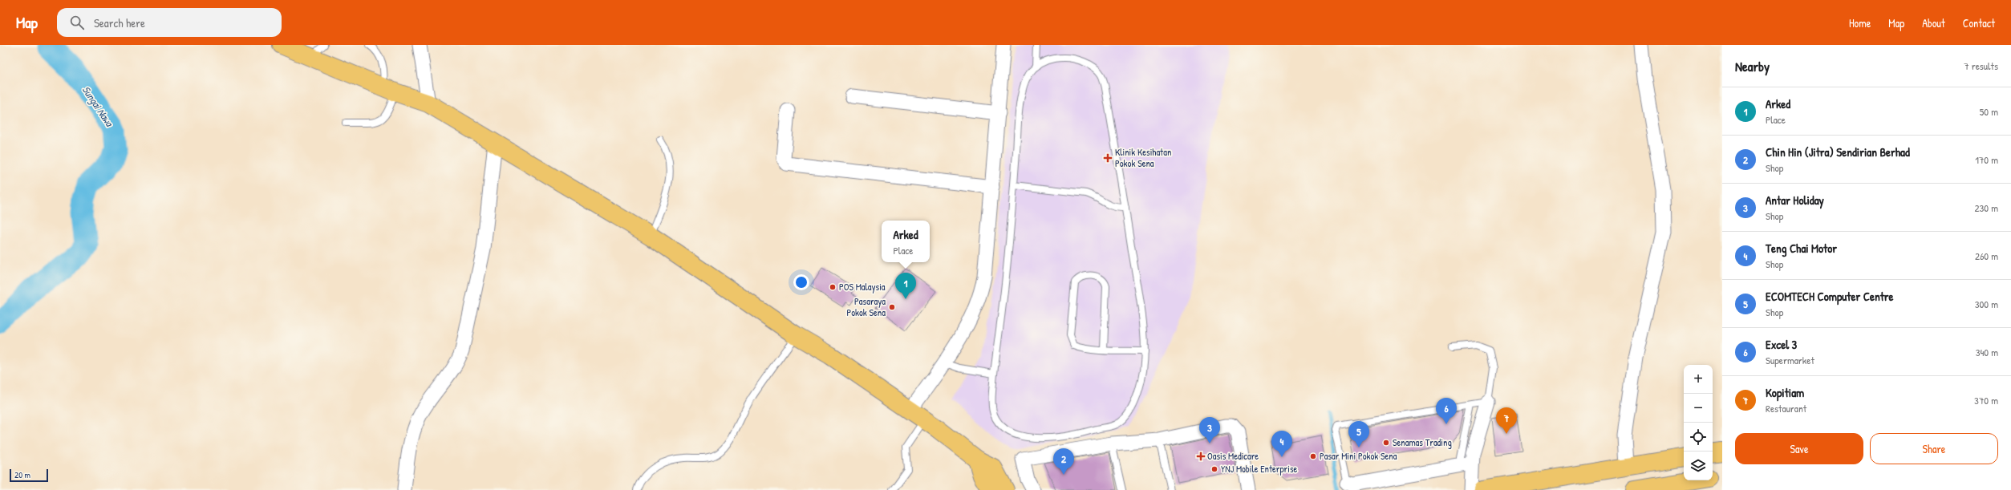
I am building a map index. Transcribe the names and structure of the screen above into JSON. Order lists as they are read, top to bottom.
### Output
{
  "water": ["Sungai Nawa"],
  "places": {
    "health": ["Klinik Kesihatan Pokok Sena", "Oasis Medicare"],
    "other": [
      "POS Malaysia",
      "Pasaraya Pokok Sena",
      "Senamas Trading",
      "Pasar Mini Pokok Sena",
      "YNJ Mobile Enterprise"
    ]
  },
  "scale_bar": "20 m",
  "page": {
    "header": "Map",
    "search": "Search here",
    "nav": [
      "Home",
      "Map",
      "About",
      "Contact"
    ],
    "heading": ["Nearby", "7 results"],
    "list": [
      {
        "mark": "1",
        "name": "Arked",
        "note": "Place",
        "value": "50 m"
      },
      {
        "mark": "2",
        "name": "Chin Hin (Jitra) Sendirian Berhad",
        "note": "Shop",
        "value": "170 m"
      },
      {
        "mark": "3",
        "name": "Antar Holiday",
        "note": "Shop",
        "value": "230 m"
      },
      {
        "mark": "4",
        "name": "Teng Chai Motor",
        "note": "Shop",
        "value": "260 m"
      },
      {
        "mark": "5",
        "name": "ECOMTECH Computer Centre",
        "note": "Shop",
        "value": "300 m"
      },
      {
        "mark": "6",
        "name": "Excel 3",
        "note": "Supermarket",
        "value": "340 m"
      },
      {
        "mark": "7",
        "name": "Kopitiam",
        "note": "Restaurant",
        "value": "370 m"
      }
    ],
    "popup": ["Arked", "Place"],
    "pins": [
      "1",
      "6",
      "7",
      "3",
      "5",
      "4",
      "2"
    ],
    "map_buttons": ["+", "−"],
    "buttons": ["Save", "Share"],
    "scale": "20 m"
  }
}
